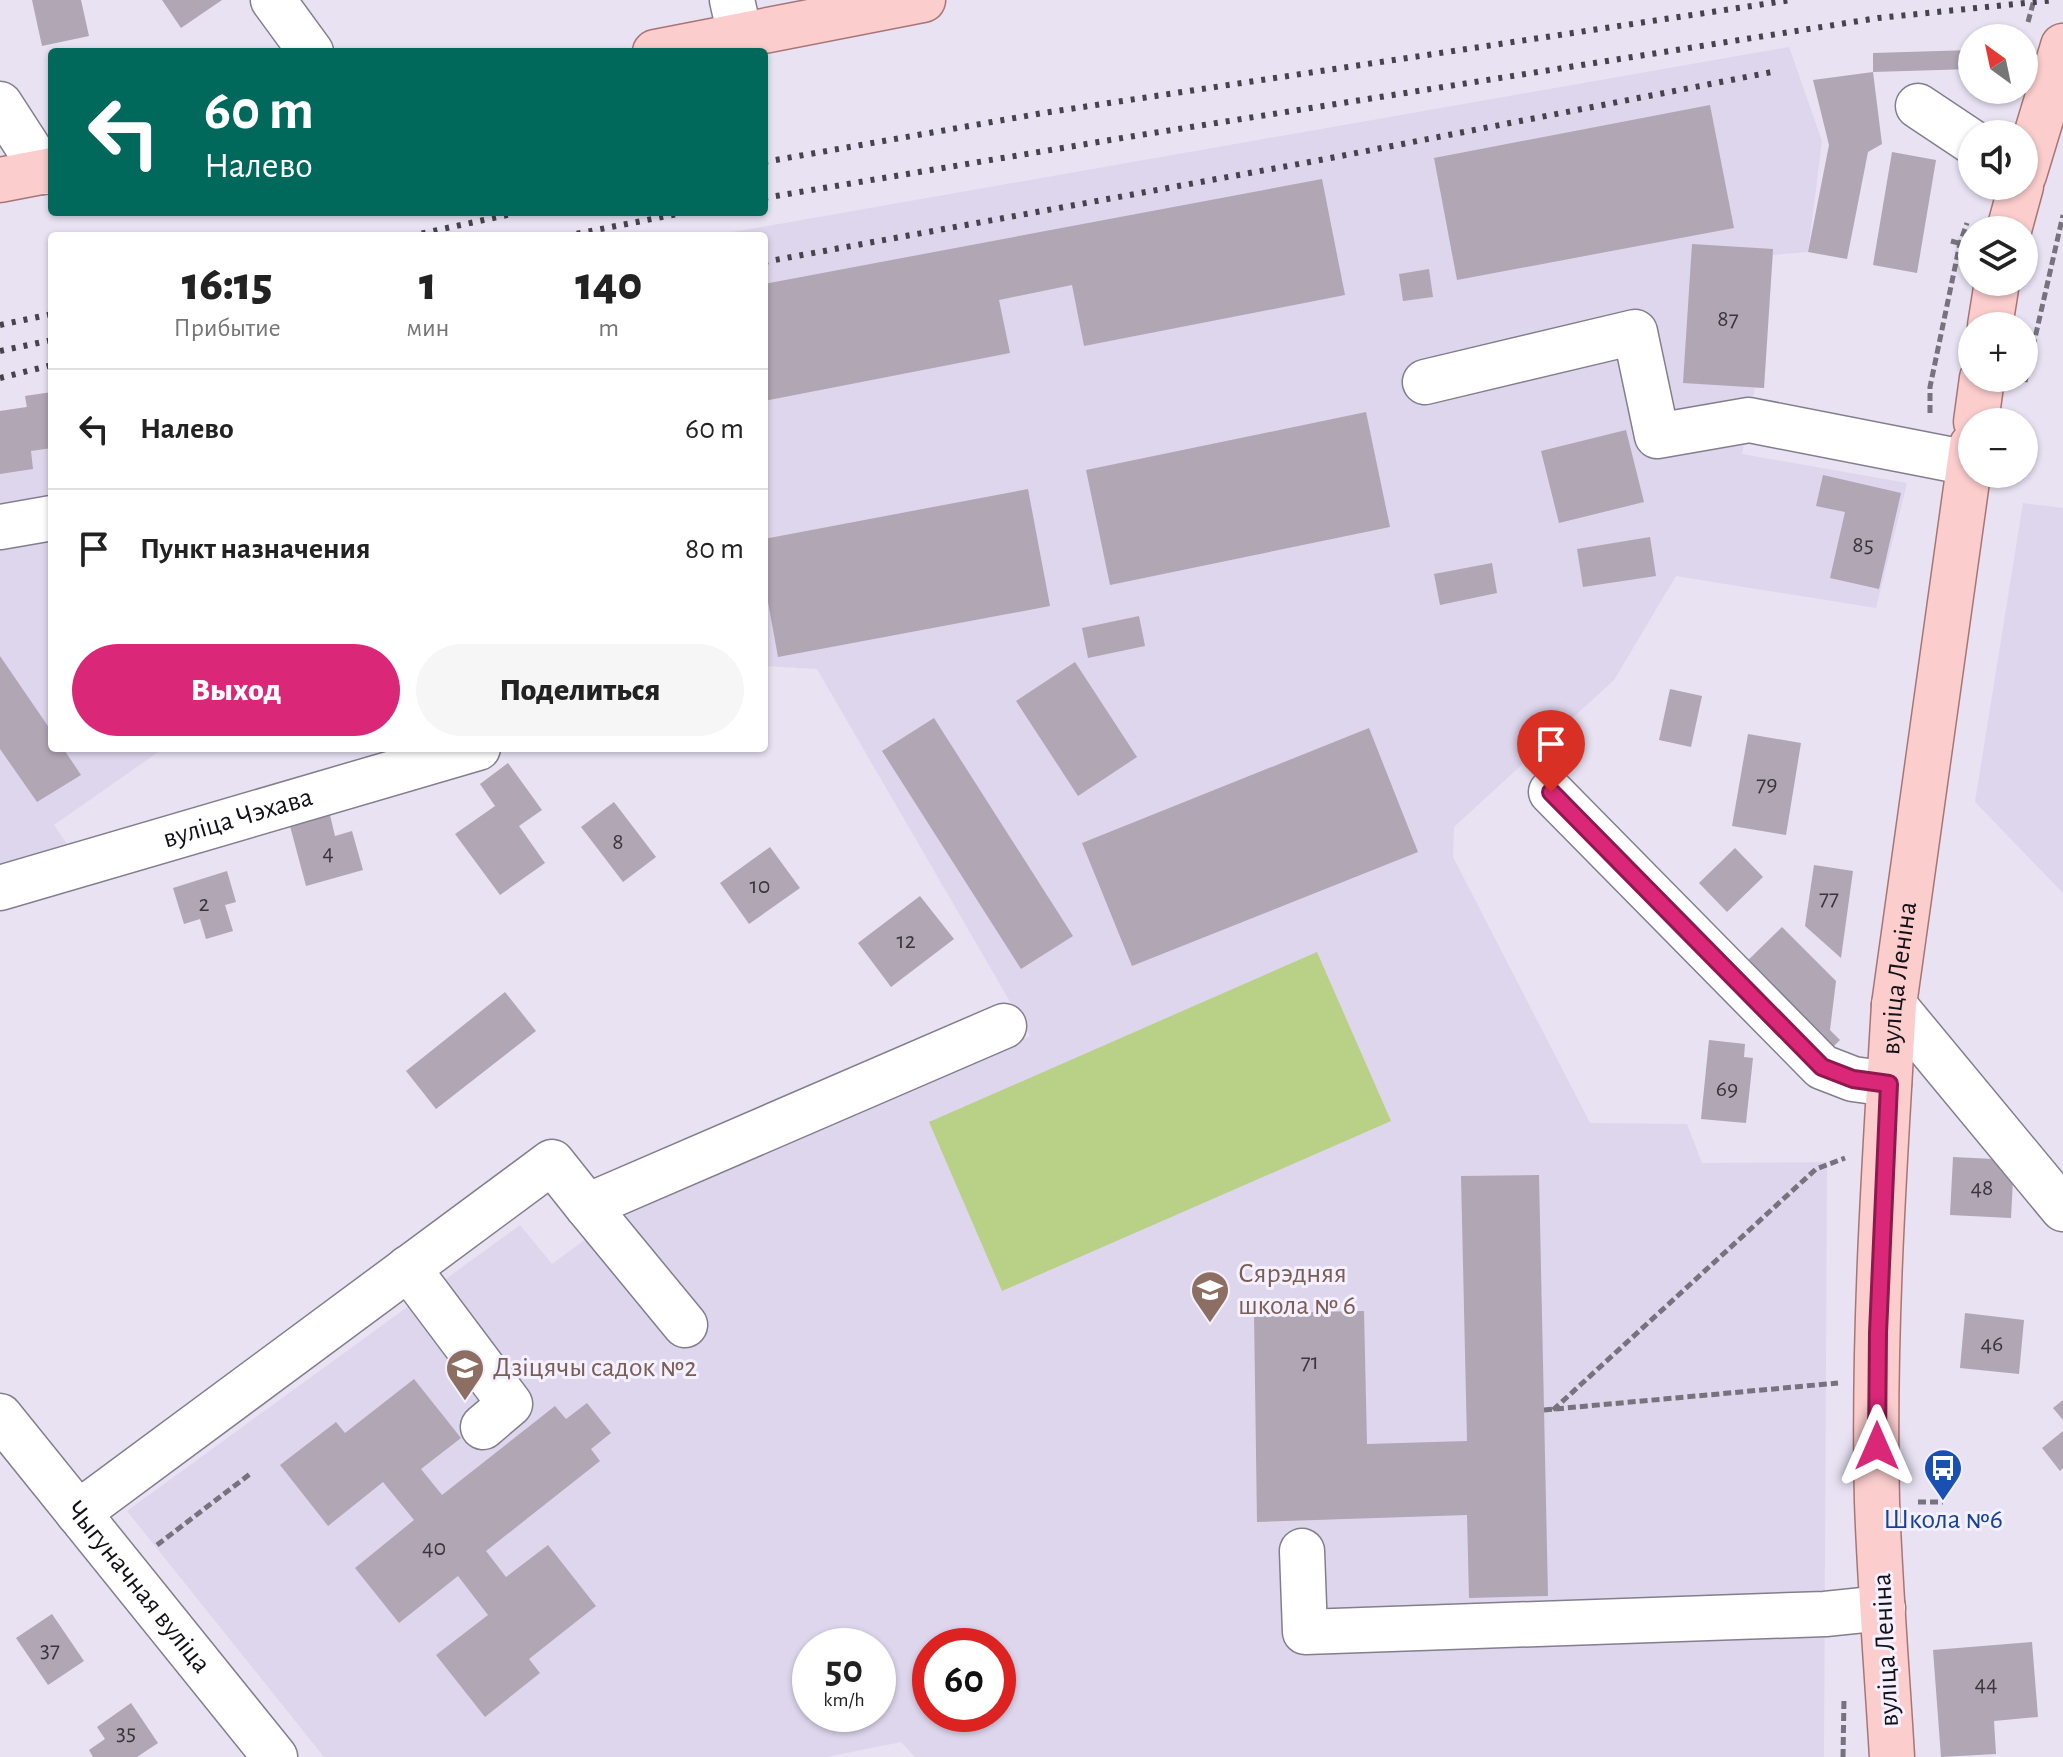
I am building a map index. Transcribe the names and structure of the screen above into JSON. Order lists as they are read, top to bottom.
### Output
{
  "streets": {
    "main road": ["вуліца Леніна"],
    "street": ["вуліца Чэхава", "Чыгуначная вуліца"]
  },
  "places": {
    "school or university": ["Сярэдняя школа № 6", "Дзіцячы садок №2"],
    "bus stop": ["Школа №6"]
  },
  "house_numbers": [
    "87",
    "85",
    "79",
    "8",
    "4",
    "10",
    "77",
    "2",
    "12",
    "69",
    "48",
    "46",
    "71",
    "40",
    "37",
    "44",
    "35"
  ],
  "north": "top left",
  "page": {
    "map_buttons": ["+", "−"],
    "turn": ["60 m", "Налево"],
    "eta": [
      "16:15",
      "Прибытие",
      "1",
      "мин",
      "140",
      "m"
    ],
    "list": [
      {
        "name": "Налево",
        "value": "60 m"
      },
      {
        "name": "Пункт назначения",
        "value": "80 m"
      }
    ],
    "buttons": ["Выход", "Поделиться"],
    "speed": "50 km/h",
    "limit": "60"
  }
}
